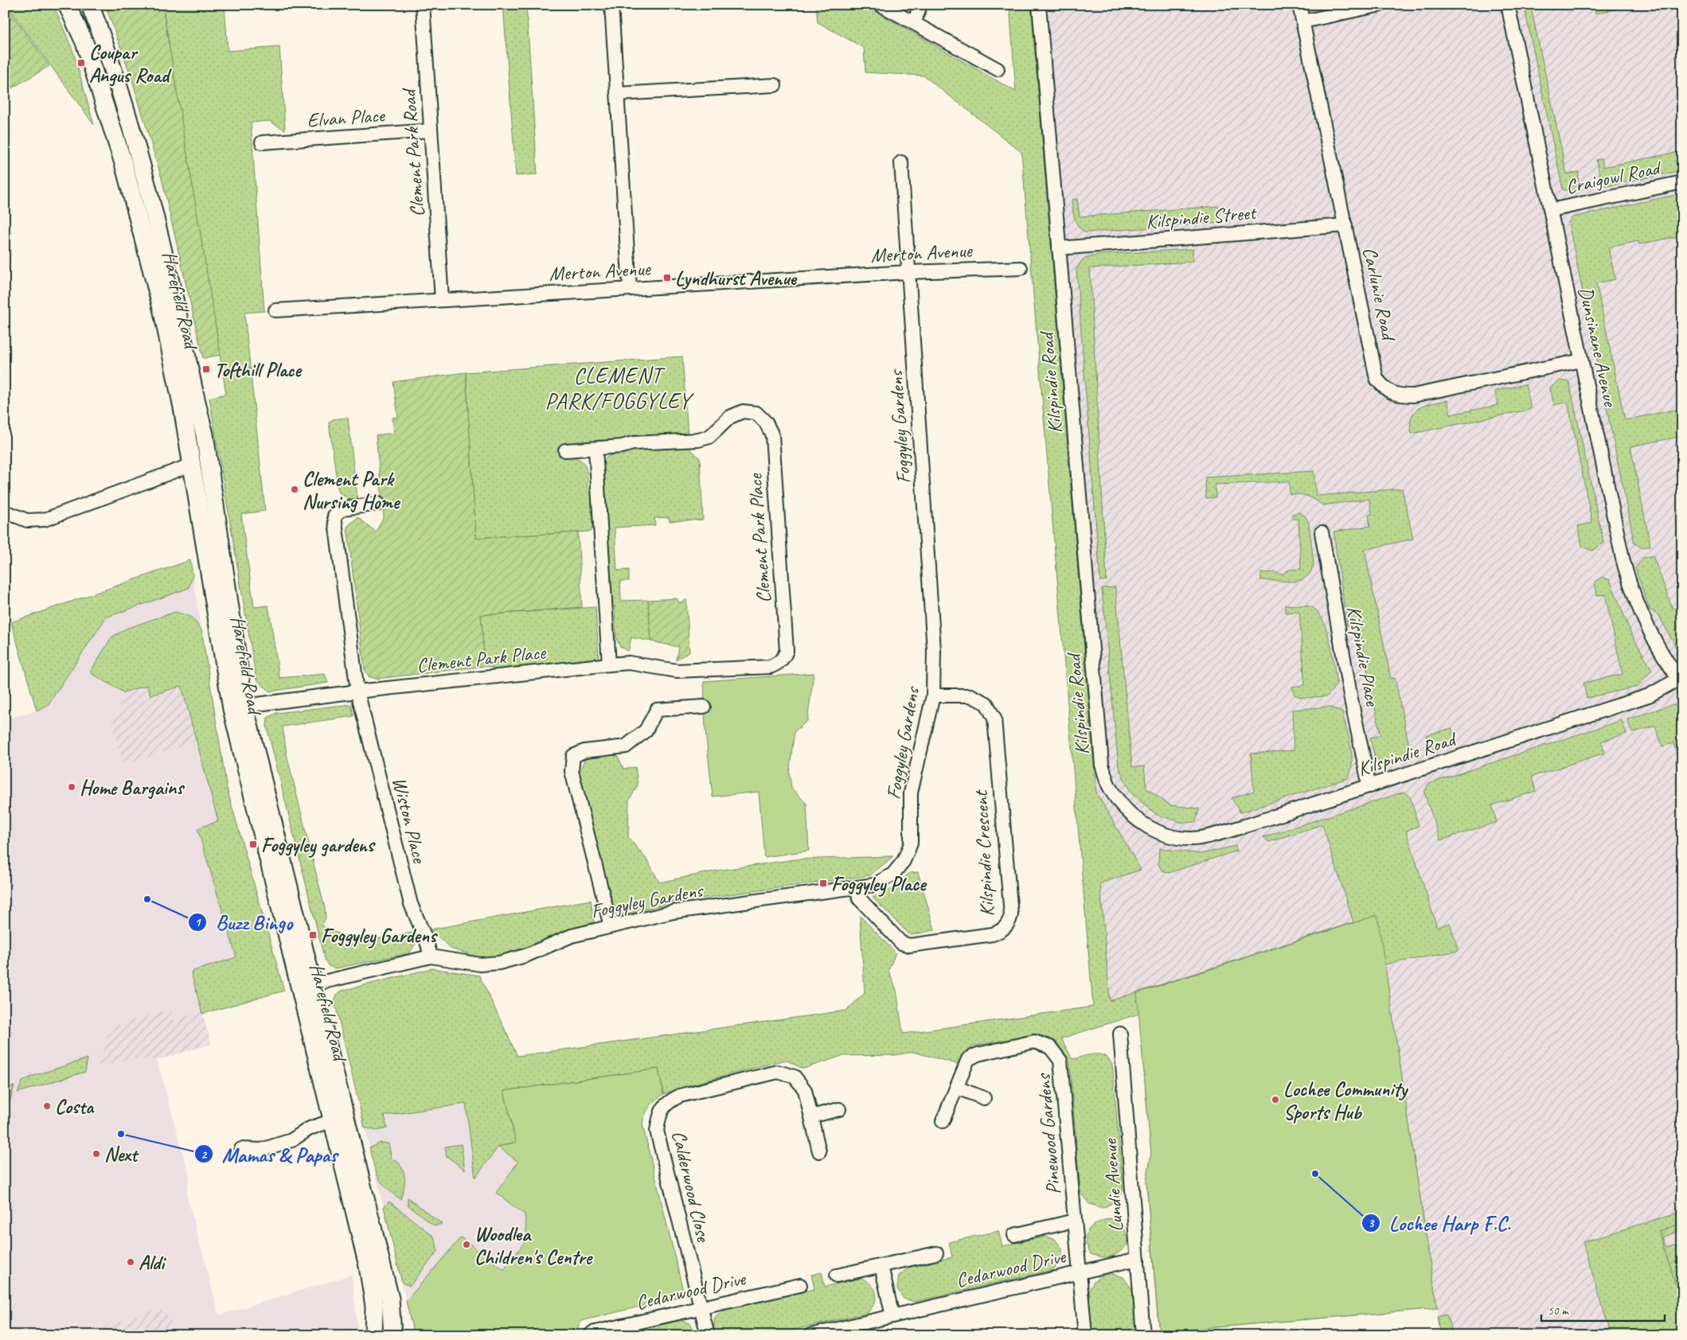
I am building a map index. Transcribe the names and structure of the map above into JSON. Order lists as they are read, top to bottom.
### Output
{
  "streets": {
    "street": [
      "Elvan Place",
      "Clement Park Road",
      "Craigowl Road",
      "Kilspindie Street",
      "Merton Avenue",
      "Carlunie Road",
      "Harefield Road",
      "Dunsinane Avenue",
      "Kilspindie Road",
      "Foggyley Gardens",
      "Clement Park Place",
      "Kilspindie Place",
      "Wiston Place",
      "Kilspindie Crescent",
      "Pinewood Gardens",
      "Calderwood Close",
      "Lundie Avenue",
      "Cedarwood Drive"
    ]
  },
  "crossings": [
    ["Elvan Place", "Clement Park Road"],
    ["Clement Park Road", "Merton Avenue"],
    ["Craigowl Road", "Dunsinane Avenue"],
    ["Kilspindie Street", "Carlunie Road"],
    ["Kilspindie Street", "Kilspindie Road"],
    ["Merton Avenue", "Foggyley Gardens"],
    ["Carlunie Road", "Dunsinane Avenue"],
    ["Harefield Road", "Foggyley Gardens"],
    ["Harefield Road", "Clement Park Place"],
    ["Dunsinane Avenue", "Kilspindie Road"],
    ["Kilspindie Road", "Kilspindie Place"],
    ["Foggyley Gardens", "Wiston Place"],
    ["Foggyley Gardens", "Kilspindie Crescent"],
    ["Clement Park Place", "Wiston Place"],
    ["Pinewood Gardens", "Lundie Avenue"],
    ["Calderwood Close", "Cedarwood Drive"],
    ["Lundie Avenue", "Cedarwood Drive"]
  ],
  "districts": ["CLEMENT PARK/FOGGYLEY"],
  "places": {
    "transit": [
      "Coupar Angus Road",
      "Lyndhurst Avenue",
      "Tofthill Place",
      "Foggyley gardens",
      "Foggyley Place",
      "Foggyley Gardens"
    ],
    "other": [
      "Clement Park Nursing Home",
      "Home Bargains",
      "Buzz Bingo",
      "Lochee Community Sports Hub",
      "Costa",
      "Mamas & Papas",
      "Next",
      "Lochee Harp F.C.",
      "Woodlea Children's Centre",
      "Aldi"
    ]
  },
  "scale_bar": "50 m"
}
